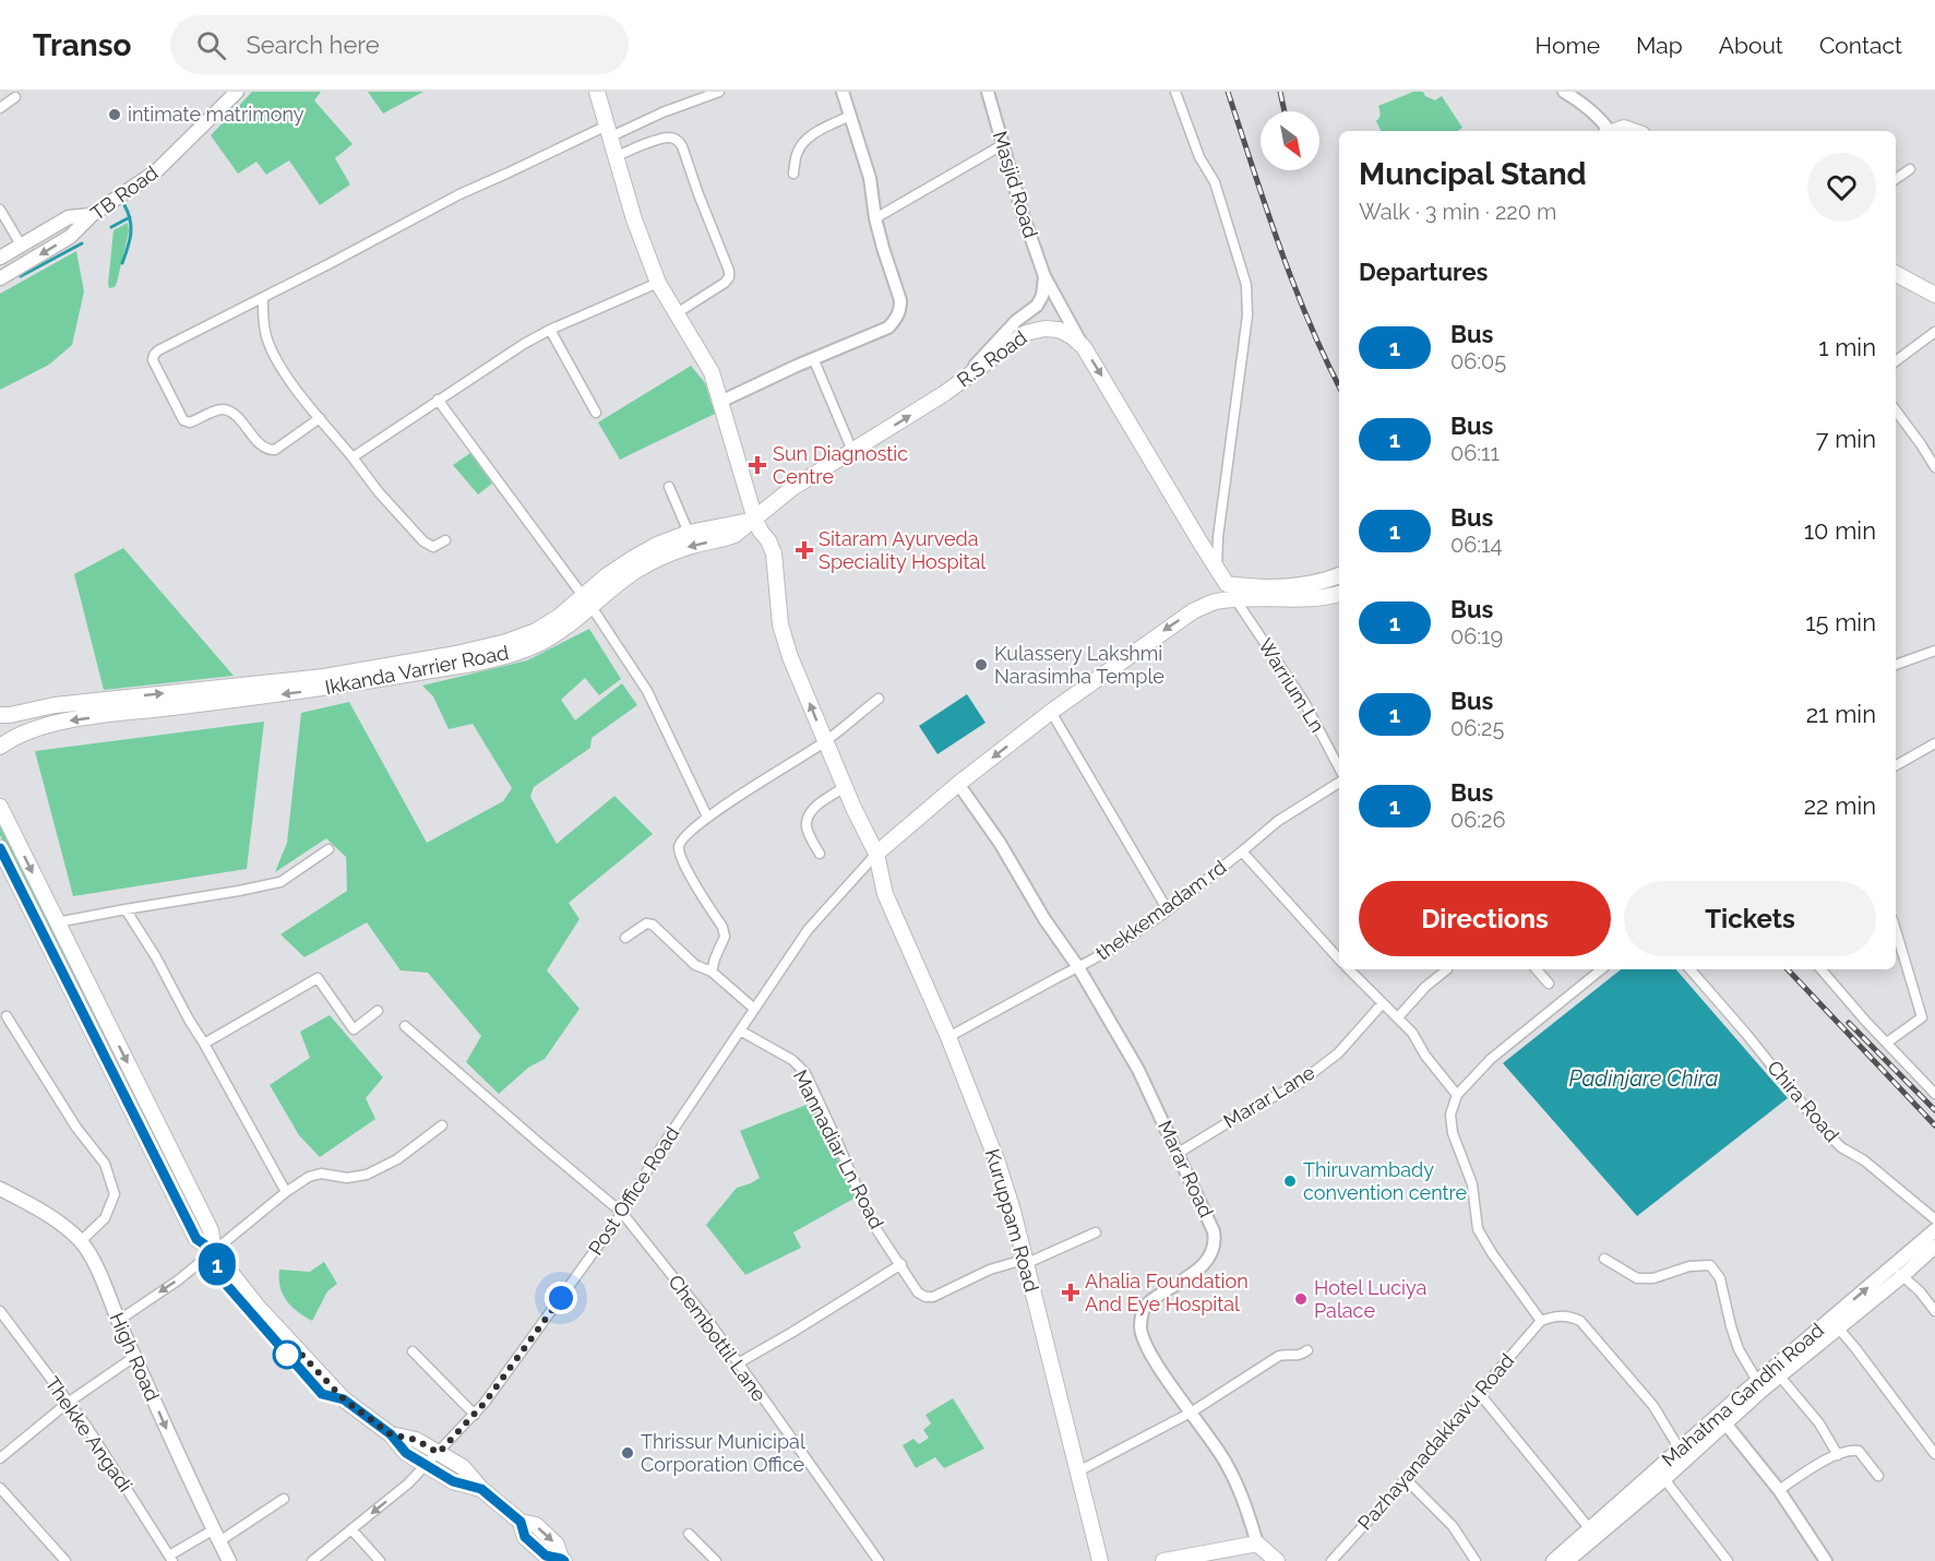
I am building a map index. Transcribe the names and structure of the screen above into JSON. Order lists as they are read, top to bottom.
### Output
{
  "streets": {
    "main road": [
      "TB Road",
      "R.S Road",
      "Ikkanda Varrier Road",
      "Kuruppam Road",
      "High Road",
      "Mahatma Gandhi Road"
    ],
    "street": [
      "Masjid Road",
      "Warrium Ln",
      "thekkemadam rd",
      "Marar Lane",
      "Chira Road",
      "Mannadiar Ln Road",
      "Marar Road",
      "Post Office Road",
      "Chembottil Lane",
      "Thekke Angadi",
      "Pazhayanadakkavu Road"
    ]
  },
  "crossings": [
    ["Masjid Road", "R.S Road"],
    ["R.S Road", "Ikkanda Varrier Road"],
    ["R.S Road", "Warrium Ln"],
    ["R.S Road", "Kuruppam Road"],
    ["Ikkanda Varrier Road", "Kuruppam Road"],
    ["thekkemadam rd", "Marar Road"],
    ["thekkemadam rd", "Kuruppam Road"],
    ["Marar Lane", "Marar Road"],
    ["Mannadiar Ln Road", "Post Office Road"],
    ["Mannadiar Ln Road", "Kuruppam Road"],
    ["Post Office Road", "Kuruppam Road"],
    ["Post Office Road", "Chembottil Lane"]
  ],
  "one_way": ["High Road"],
  "water": ["Padinjare Chira"],
  "places": {
    "other": [
      "intimate matrimony",
      "Kulassery Lakshmi Narasimha Temple",
      "Thiruvambady convention centre",
      "Hotel Luciya Palace",
      "Thrissur Municipal Corporation Office"
    ],
    "health": ["Sun Diagnostic Centre", "Sitaram Ayurveda Speciality Hospital", "Ahalia Foundation And Eye Hospital"]
  },
  "lines": ["bus line 1"],
  "north": "bottom right",
  "page": {
    "header": "Transo",
    "search": "Search here",
    "nav": [
      "Home",
      "Map",
      "About",
      "Contact"
    ],
    "on_map": "1",
    "heading": [
      ["Muncipal Stand", "Walk · 3 min · 220 m"],
      "Departures"
    ],
    "list": [
      {
        "mark": "1",
        "name": "Bus",
        "note": "06:05",
        "value": "1 min"
      },
      {
        "mark": "1",
        "name": "Bus",
        "note": "06:11",
        "value": "7 min"
      },
      {
        "mark": "1",
        "name": "Bus",
        "note": "06:14",
        "value": "10 min"
      },
      {
        "mark": "1",
        "name": "Bus",
        "note": "06:19",
        "value": "15 min"
      },
      {
        "mark": "1",
        "name": "Bus",
        "note": "06:25",
        "value": "21 min"
      },
      {
        "mark": "1",
        "name": "Bus",
        "note": "06:26",
        "value": "22 min"
      }
    ],
    "buttons": ["Directions", "Tickets"]
  }
}
